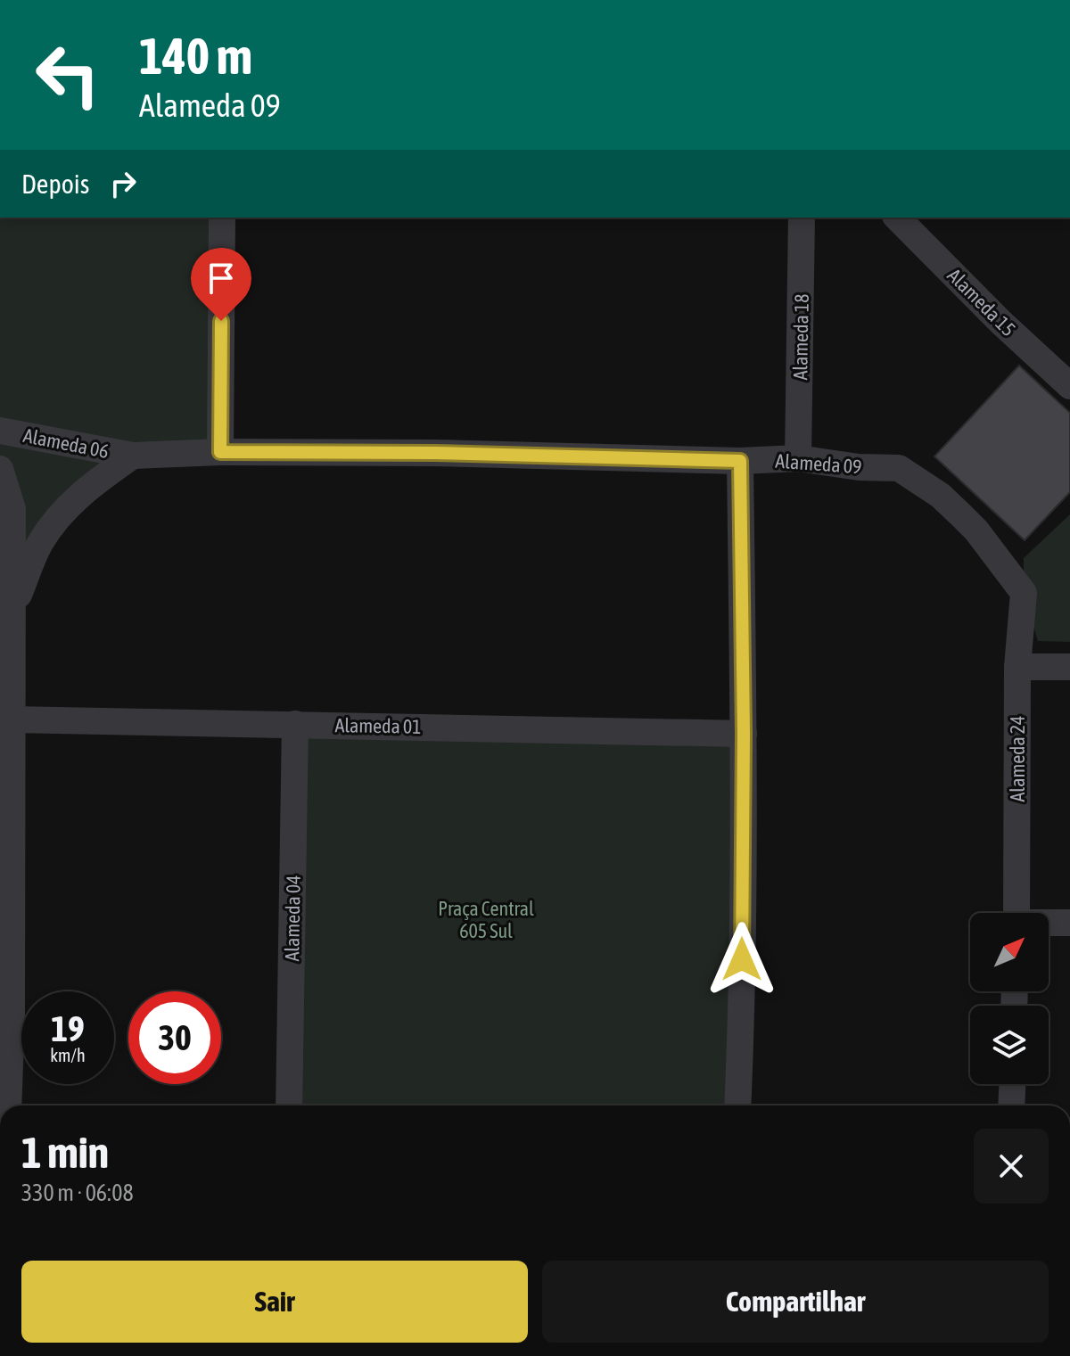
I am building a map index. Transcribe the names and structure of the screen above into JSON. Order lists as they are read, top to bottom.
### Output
{
  "streets": {
    "street": [
      "Alameda 15",
      "Alameda 18",
      "Alameda 06",
      "Alameda 09",
      "Alameda 01",
      "Alameda 24",
      "Alameda 04"
    ]
  },
  "crossings": [
    ["Alameda 18", "Alameda 09"],
    ["Alameda 06", "Alameda 09"],
    ["Alameda 09", "Alameda 24"],
    ["Alameda 01", "Alameda 04"]
  ],
  "parks": ["Praça Central 605 Sul"],
  "north": "top right",
  "page": {
    "turn": ["140 m", "Alameda 09"],
    "then": "Depois",
    "speed": "19 km/h",
    "limit": "30",
    "heading": ["1 min", "330 m · 06:08"],
    "buttons": ["Sair", "Compartilhar"]
  }
}
